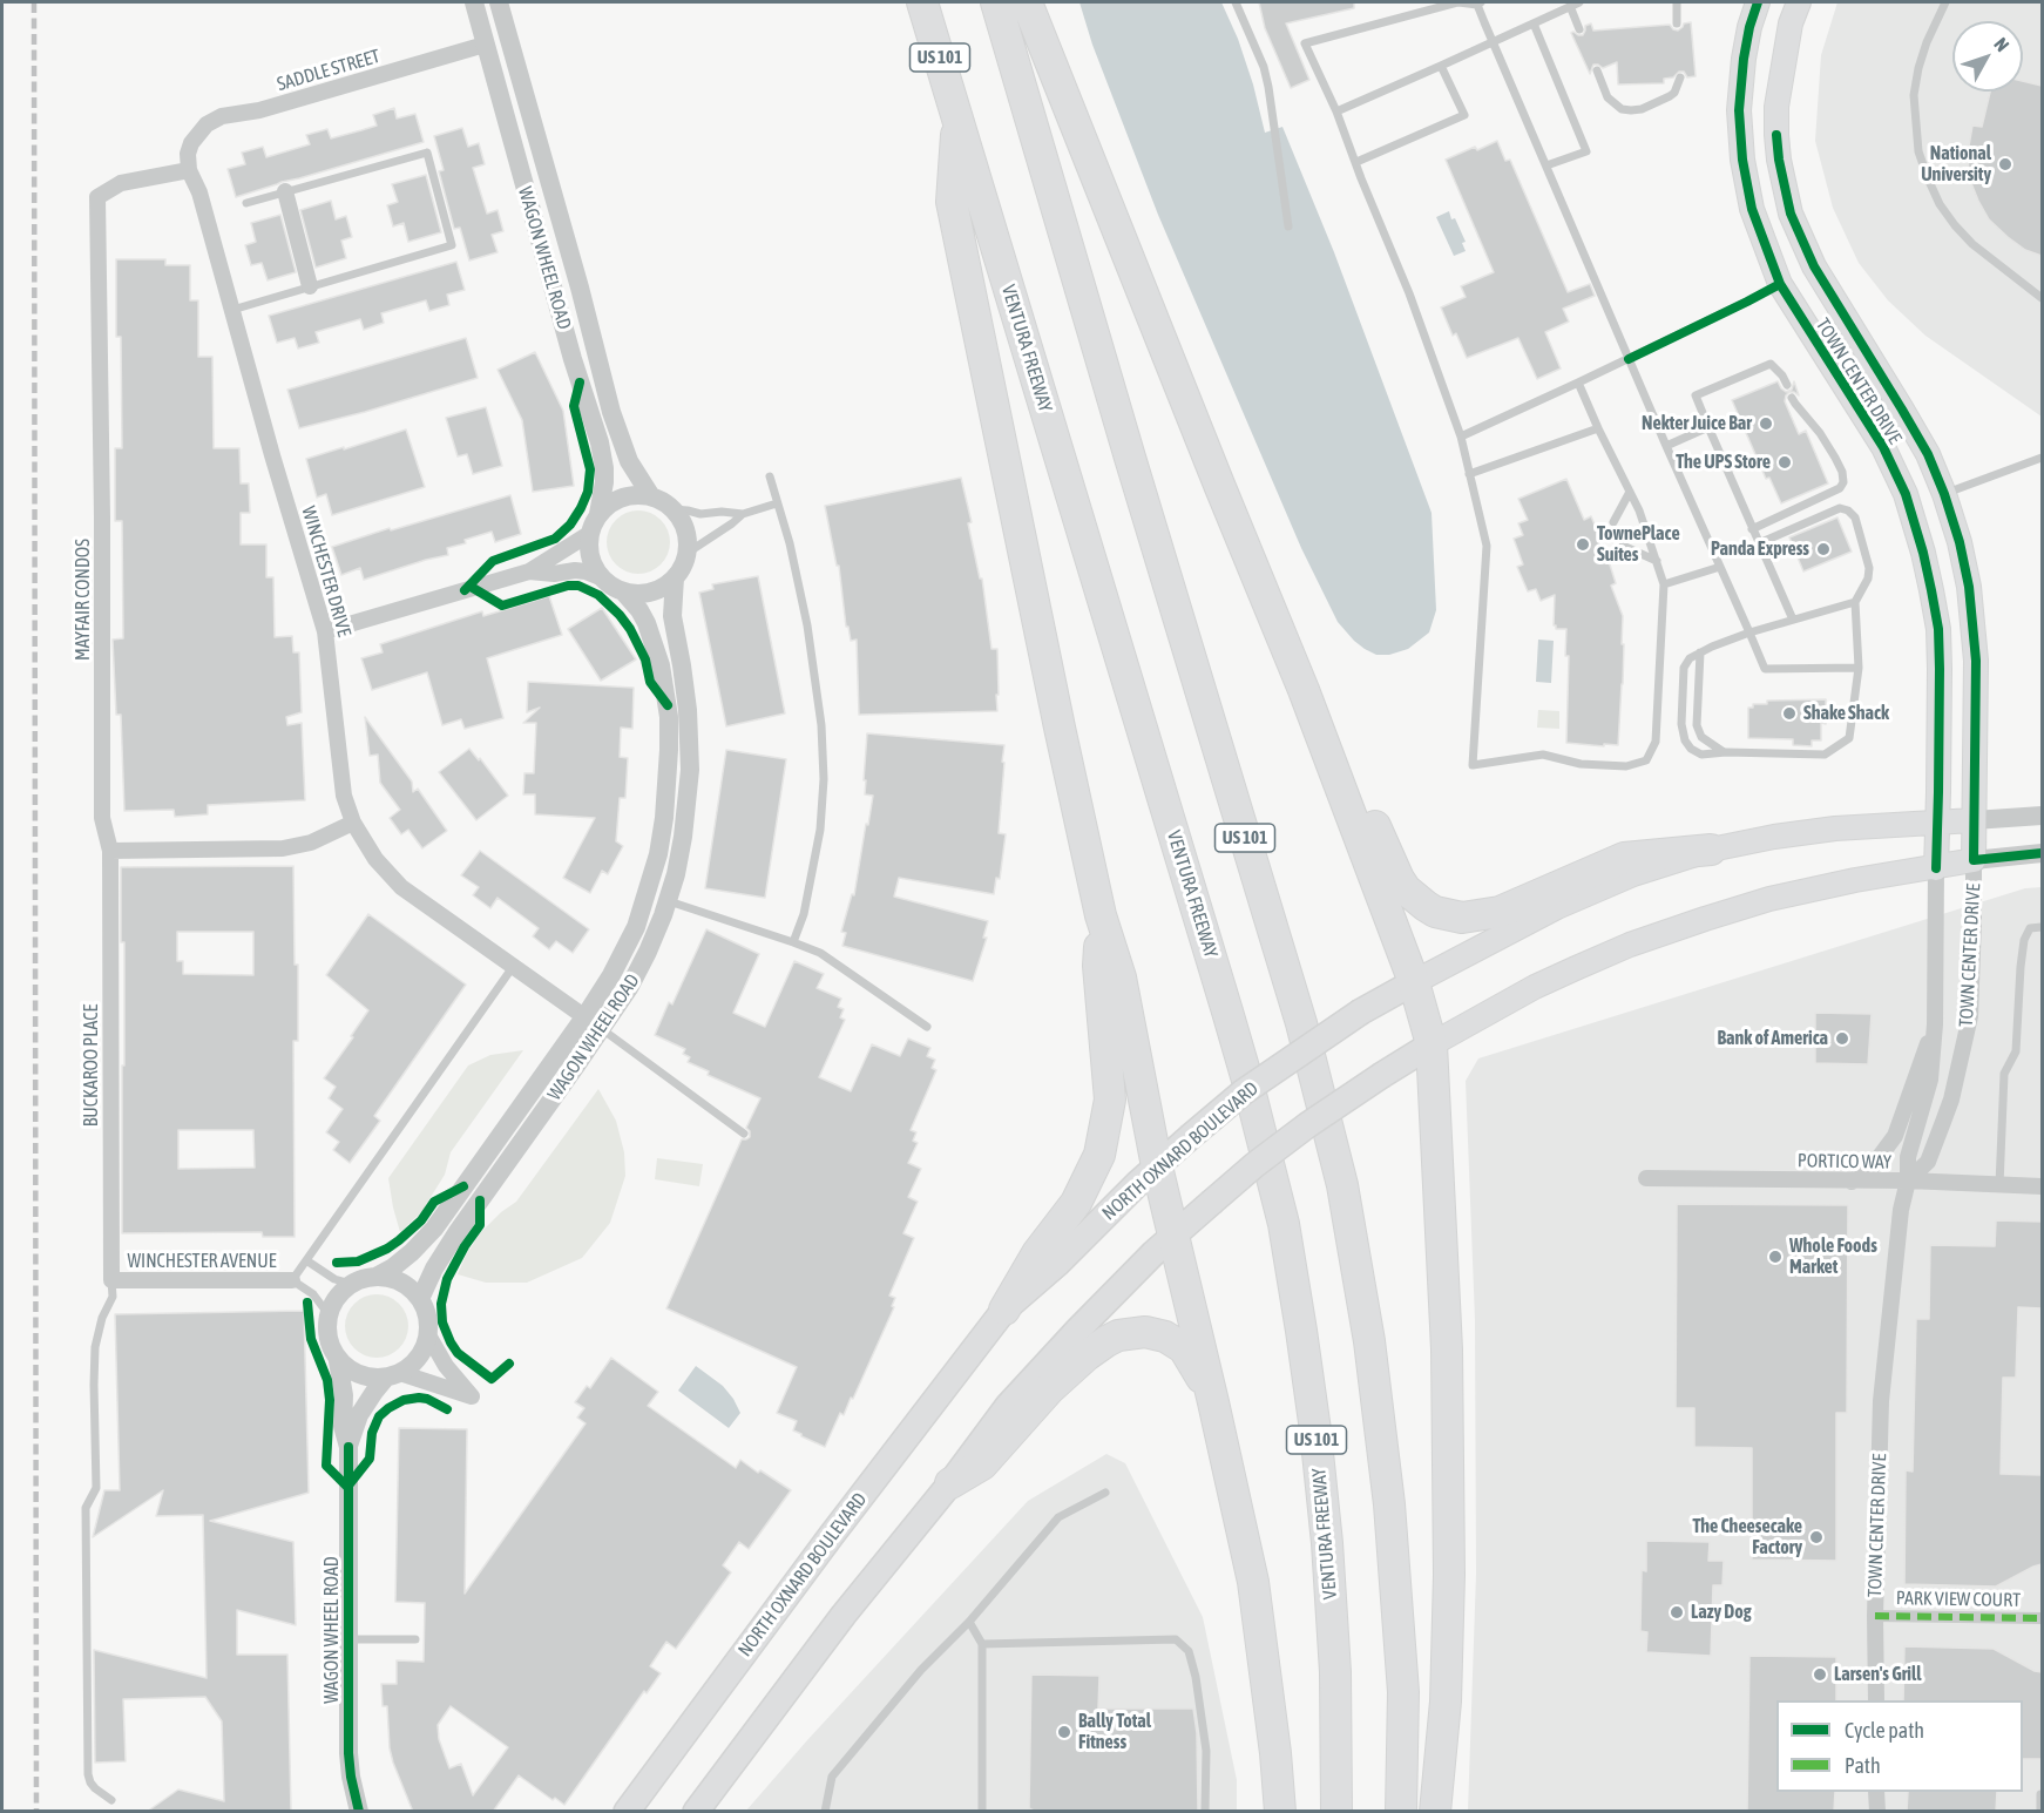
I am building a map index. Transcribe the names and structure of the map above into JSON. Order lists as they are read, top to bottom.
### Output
{
  "streets": {
    "highway": ["US 101", "VENTURA FREEWAY"],
    "main road": ["TOWN CENTER DRIVE", "NORTH OXNARD BOULEVARD"],
    "street": [
      "SADDLE STREET",
      "WAGON WHEEL ROAD",
      "WINCHESTER DRIVE",
      "MAYFAIR CONDOS",
      "BUCKAROO PLACE",
      "PORTICO WAY",
      "WINCHESTER AVENUE",
      "PARK VIEW COURT"
    ]
  },
  "crossings": [
    ["SADDLE STREET", "WAGON WHEEL ROAD"],
    ["SADDLE STREET", "WINCHESTER DRIVE"],
    ["WAGON WHEEL ROAD", "WINCHESTER DRIVE"],
    ["TOWN CENTER DRIVE", "NORTH OXNARD BOULEVARD"],
    ["TOWN CENTER DRIVE", "PORTICO WAY"],
    ["TOWN CENTER DRIVE", "PARK VIEW COURT"],
    ["WINCHESTER DRIVE", "MAYFAIR CONDOS"],
    ["MAYFAIR CONDOS", "BUCKAROO PLACE"],
    ["BUCKAROO PLACE", "WINCHESTER AVENUE"]
  ],
  "places": [
    "National University",
    "Nekter Juice Bar",
    "The UPS Store",
    "TownePlace Suites",
    "Panda Express",
    "Shake Shack",
    "Bank of America",
    "Whole Foods Market",
    "The Cheesecake Factory",
    "Lazy Dog",
    "Larsen's Grill",
    "Bally Total Fitness"
  ],
  "legend": ["Cycle path", "Path"],
  "north": "top right"
}
